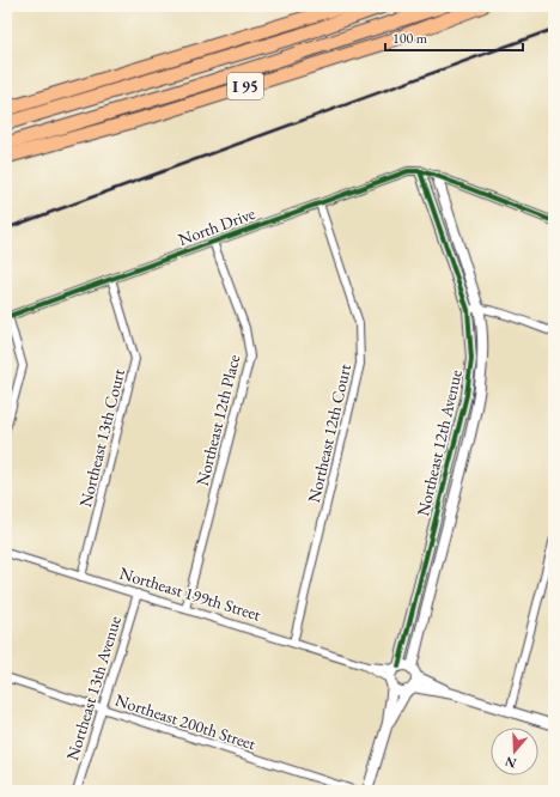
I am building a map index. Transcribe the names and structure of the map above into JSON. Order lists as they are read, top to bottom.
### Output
{
  "streets": {
    "highway": ["I 95"],
    "street": [
      "North Drive",
      "Northeast 12th Place",
      "Northeast 12th Court",
      "Northeast 13th Court",
      "Northeast 12th Avenue",
      "Northeast 199th Street",
      "Northeast 13th Avenue",
      "Northeast 200th Street"
    ]
  },
  "crossings": [
    ["North Drive", "Northeast 12th Place"],
    ["North Drive", "Northeast 12th Court"],
    ["North Drive", "Northeast 13th Court"],
    ["North Drive", "Northeast 12th Avenue"],
    ["Northeast 12th Place", "Northeast 199th Street"],
    ["Northeast 12th Court", "Northeast 199th Street"],
    ["Northeast 13th Court", "Northeast 199th Street"],
    ["Northeast 12th Avenue", "Northeast 199th Street"],
    ["Northeast 199th Street", "Northeast 13th Avenue"],
    ["Northeast 13th Avenue", "Northeast 200th Street"]
  ],
  "scale_bar": "100 m",
  "north": "bottom"
}
